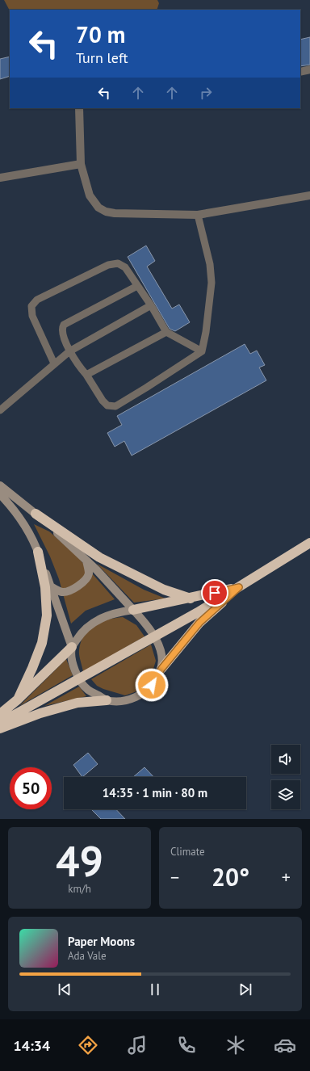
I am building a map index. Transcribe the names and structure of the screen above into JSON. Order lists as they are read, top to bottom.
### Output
{
  "page": {
    "turn": ["70 m", "Turn left"],
    "limit": "50",
    "trip": "14:35 · 1 min · 80 m",
    "tile": [
      ["49", "km/h"],
      "Climate"
    ],
    "heat": ["−", "20°", "+"],
    "song": ["Paper Moons", "Ada Vale"],
    "tabs": "14:34"
  }
}
